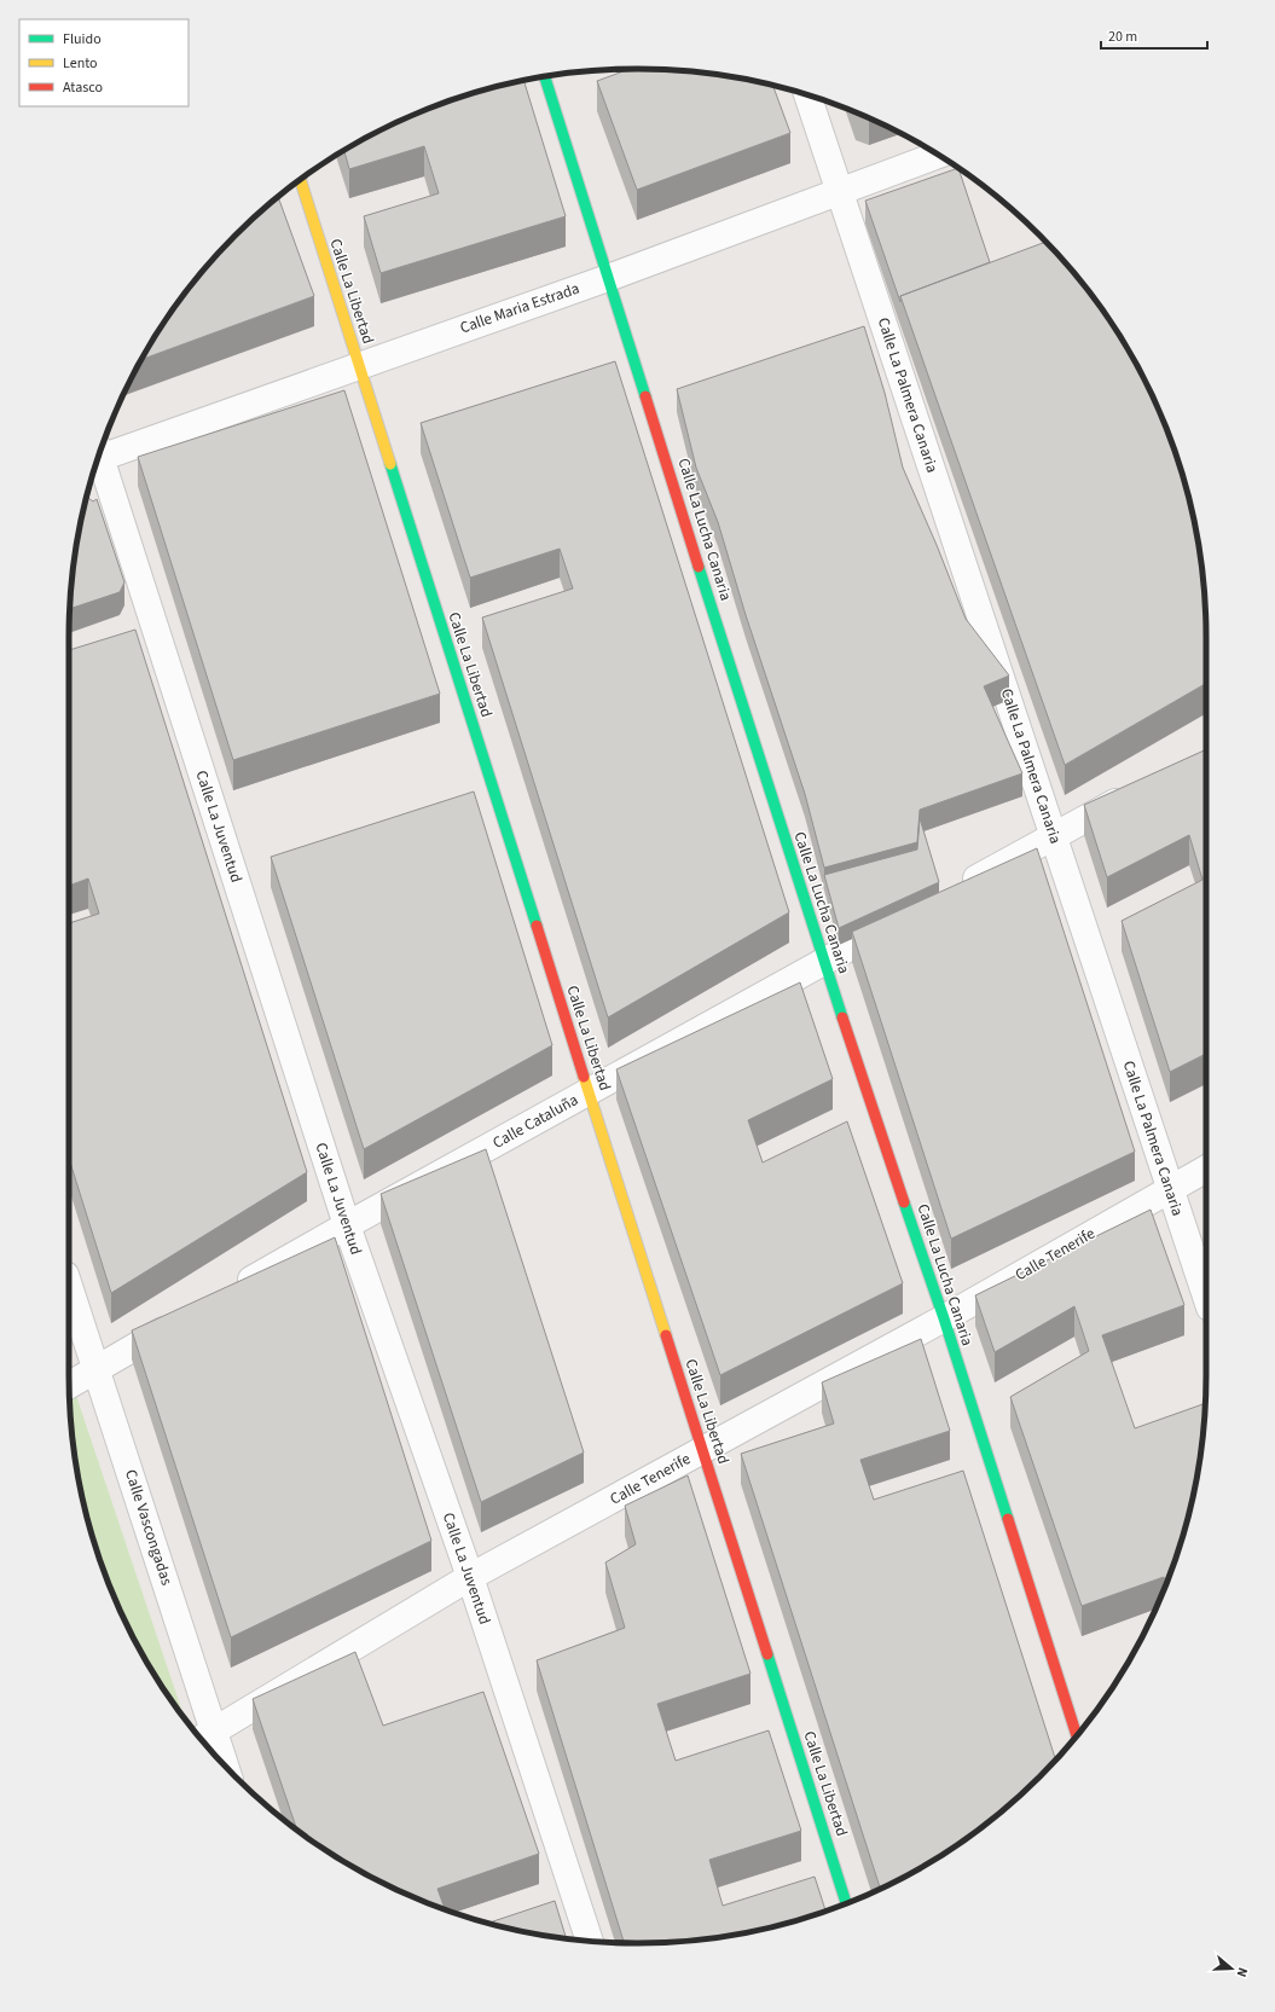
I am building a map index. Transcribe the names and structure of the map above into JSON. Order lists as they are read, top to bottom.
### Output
{
  "streets": {
    "street": [
      "Calle La Libertad",
      "Calle Maria Estrada",
      "Calle La Palmera Canaria",
      "Calle La Lucha Canaria",
      "Calle La Juventud",
      "Calle Cataluña",
      "Calle Tenerife",
      "Calle Vascongadas"
    ]
  },
  "crossings": [
    ["Calle La Libertad", "Calle Maria Estrada"],
    ["Calle La Libertad", "Calle Cataluña"],
    ["Calle La Libertad", "Calle Tenerife"],
    ["Calle Maria Estrada", "Calle La Palmera Canaria"],
    ["Calle Maria Estrada", "Calle La Lucha Canaria"],
    ["Calle La Palmera Canaria", "Calle Tenerife"],
    ["Calle La Lucha Canaria", "Calle Cataluña"],
    ["Calle La Lucha Canaria", "Calle Tenerife"],
    ["Calle La Juventud", "Calle Cataluña"],
    ["Calle La Juventud", "Calle Tenerife"],
    ["Calle Tenerife", "Calle Vascongadas"]
  ],
  "legend": ["Fluido", "Lento", "Atasco"],
  "scale_bar": "20 m",
  "north": "right"
}
